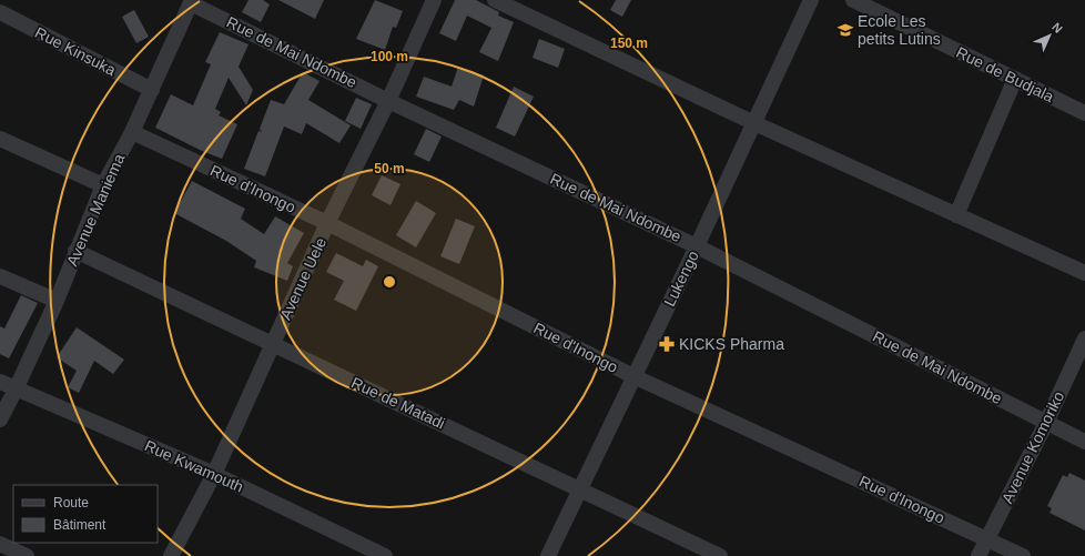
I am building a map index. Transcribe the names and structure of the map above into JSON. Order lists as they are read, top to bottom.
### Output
{
  "streets": {
    "street": [
      "Rue Kinsuka",
      "Rue de Mai Ndombe",
      "Rue de Budjala",
      "Rue d'Inongo",
      "Avenue Maniema",
      "Avenue Uele",
      "Lukengo",
      "Rue de Matadi",
      "Avenue Komoriko",
      "Rue Kwamouth"
    ]
  },
  "crossings": [
    ["Rue Kinsuka", "Avenue Maniema"],
    ["Rue de Mai Ndombe", "Avenue Maniema"],
    ["Rue de Mai Ndombe", "Avenue Uele"],
    ["Rue de Mai Ndombe", "Lukengo"],
    ["Rue de Mai Ndombe", "Avenue Komoriko"],
    ["Rue d'Inongo", "Avenue Maniema"],
    ["Rue d'Inongo", "Avenue Uele"],
    ["Rue d'Inongo", "Lukengo"],
    ["Rue d'Inongo", "Avenue Komoriko"],
    ["Avenue Maniema", "Rue de Matadi"],
    ["Avenue Maniema", "Rue Kwamouth"],
    ["Avenue Uele", "Rue de Matadi"],
    ["Avenue Uele", "Rue Kwamouth"],
    ["Lukengo", "Rue de Matadi"]
  ],
  "places": {
    "school or university": ["Ecole Les petits Lutins"],
    "pharmacy": ["KICKS Pharma"]
  },
  "legend": ["Route", "Bâtiment"],
  "north": "top right",
  "rings": ["150 m", "100 m", "50 m"]
}
